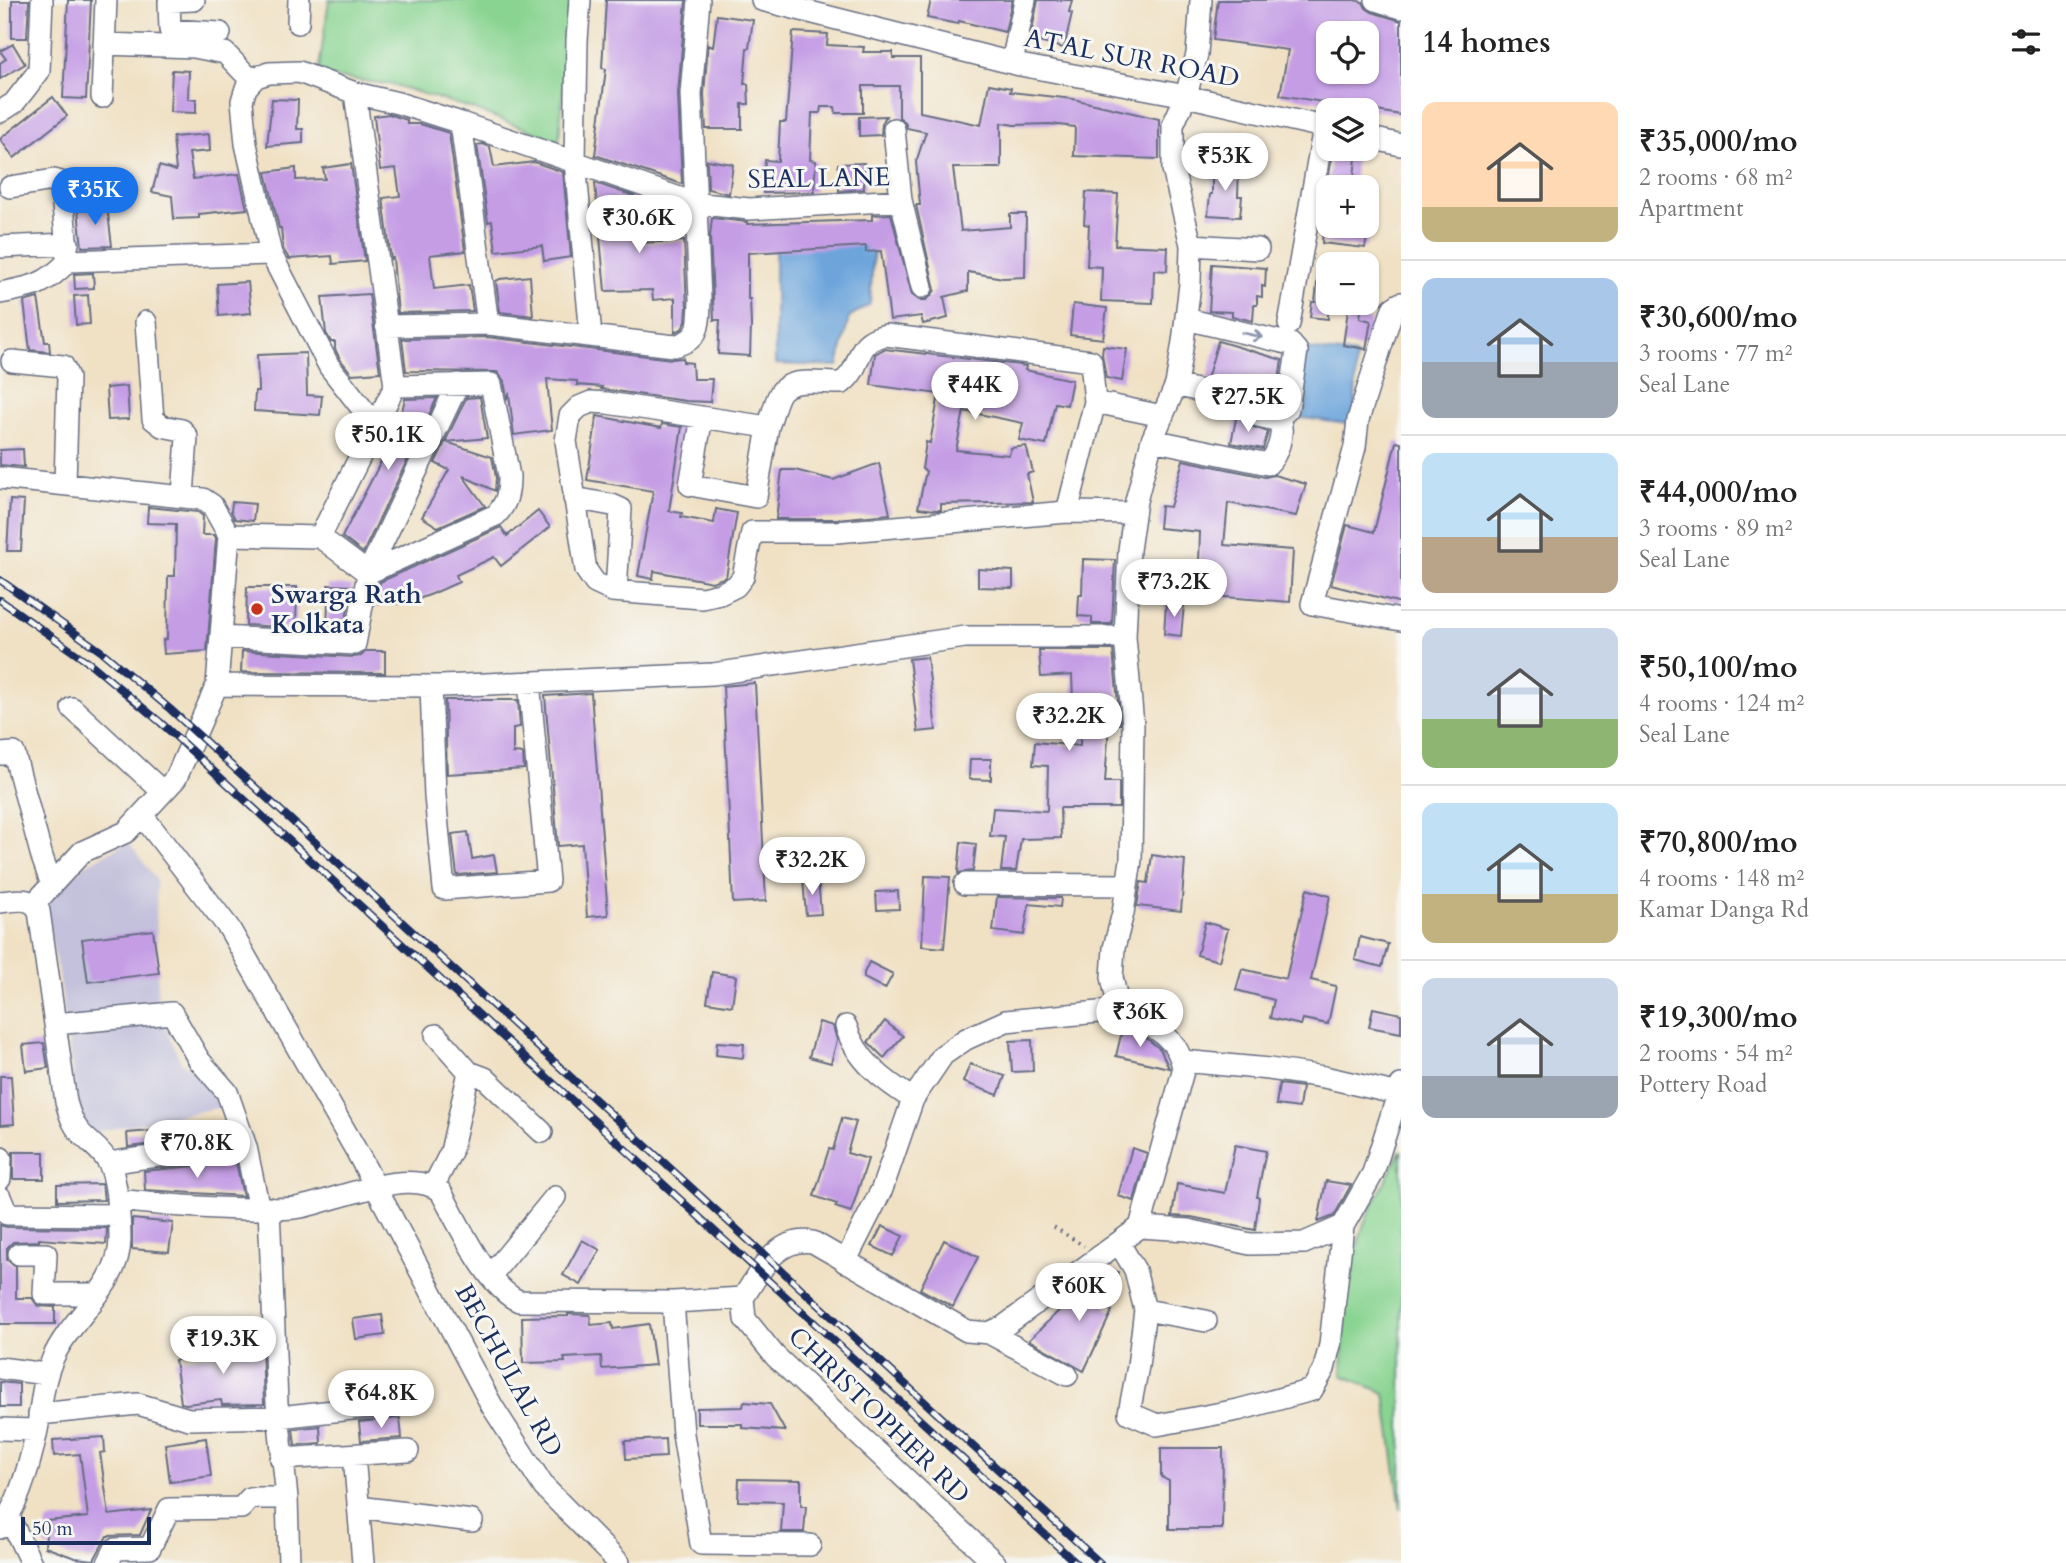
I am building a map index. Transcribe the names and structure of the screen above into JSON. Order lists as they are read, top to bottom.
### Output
{
  "streets": {
    "street": [
      "ATAL SUR ROAD",
      "SEAL LANE",
      "BECHULAL RD",
      "CHRISTOPHER RD"
    ]
  },
  "places": ["Swarga Rath Kolkata"],
  "scale_bar": "50 m",
  "page": {
    "heading": "14 homes",
    "map_buttons": ["+", "−"],
    "list": [
      {
        "name": "₹35,000/mo",
        "note": "2 rooms · 68 m² · Apartment"
      },
      {
        "name": "₹30,600/mo",
        "note": "3 rooms · 77 m² · Seal Lane"
      },
      {
        "name": "₹44,000/mo",
        "note": "3 rooms · 89 m² · Seal Lane"
      },
      {
        "name": "₹50,100/mo",
        "note": "4 rooms · 124 m² · Seal Lane"
      },
      {
        "name": "₹70,800/mo",
        "note": "4 rooms · 148 m² · Kamar Danga Rd"
      },
      {
        "name": "₹19,300/mo",
        "note": "2 rooms · 54 m² · Pottery Road"
      }
    ],
    "price": [
      "₹53K",
      "₹35K",
      "₹30.6K",
      "₹44K",
      "₹27.5K",
      "₹50.1K",
      "₹73.2K",
      "₹32.2K",
      "₹32.2K",
      "₹36K",
      "₹70.8K",
      "₹60K",
      "₹19.3K",
      "₹64.8K"
    ],
    "scale": "50 m"
  }
}
